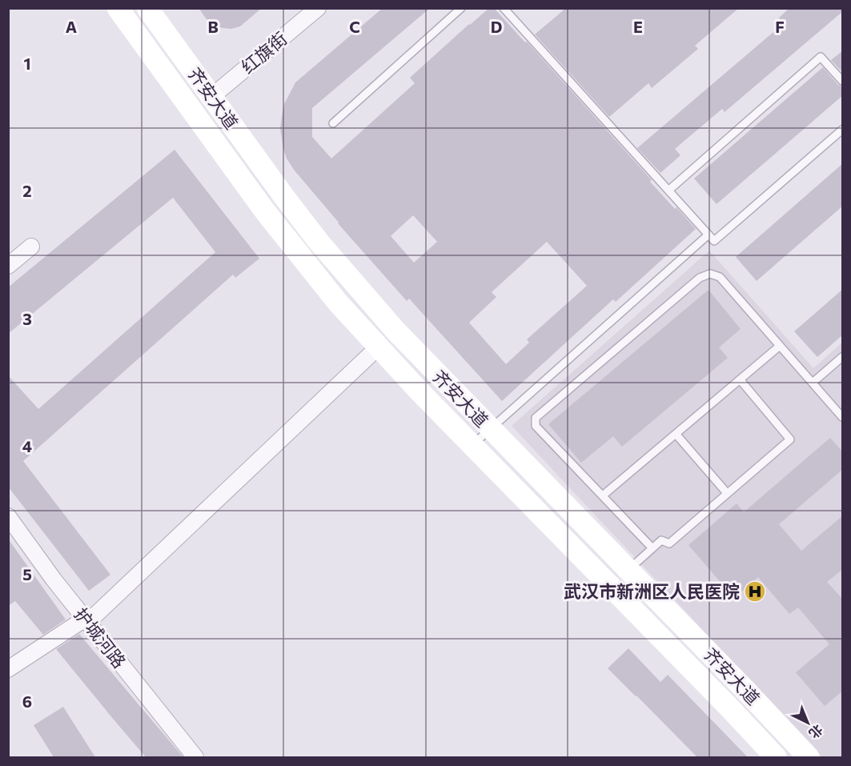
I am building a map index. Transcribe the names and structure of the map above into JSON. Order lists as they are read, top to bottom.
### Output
{
  "streets": {
    "main road": ["齐安大道"],
    "street": ["红旗街", "护城河路"]
  },
  "crossings": [
    ["红旗街", "齐安大道"]
  ],
  "places": {
    "hospital": ["武汉市新洲区人民医院"]
  },
  "north": "bottom right",
  "grid": {
    "columns": [
      "A",
      "B",
      "C",
      "D",
      "E",
      "F"
    ],
    "rows": [
      "1",
      "2",
      "3",
      "4",
      "5",
      "6"
    ]
  }
}
